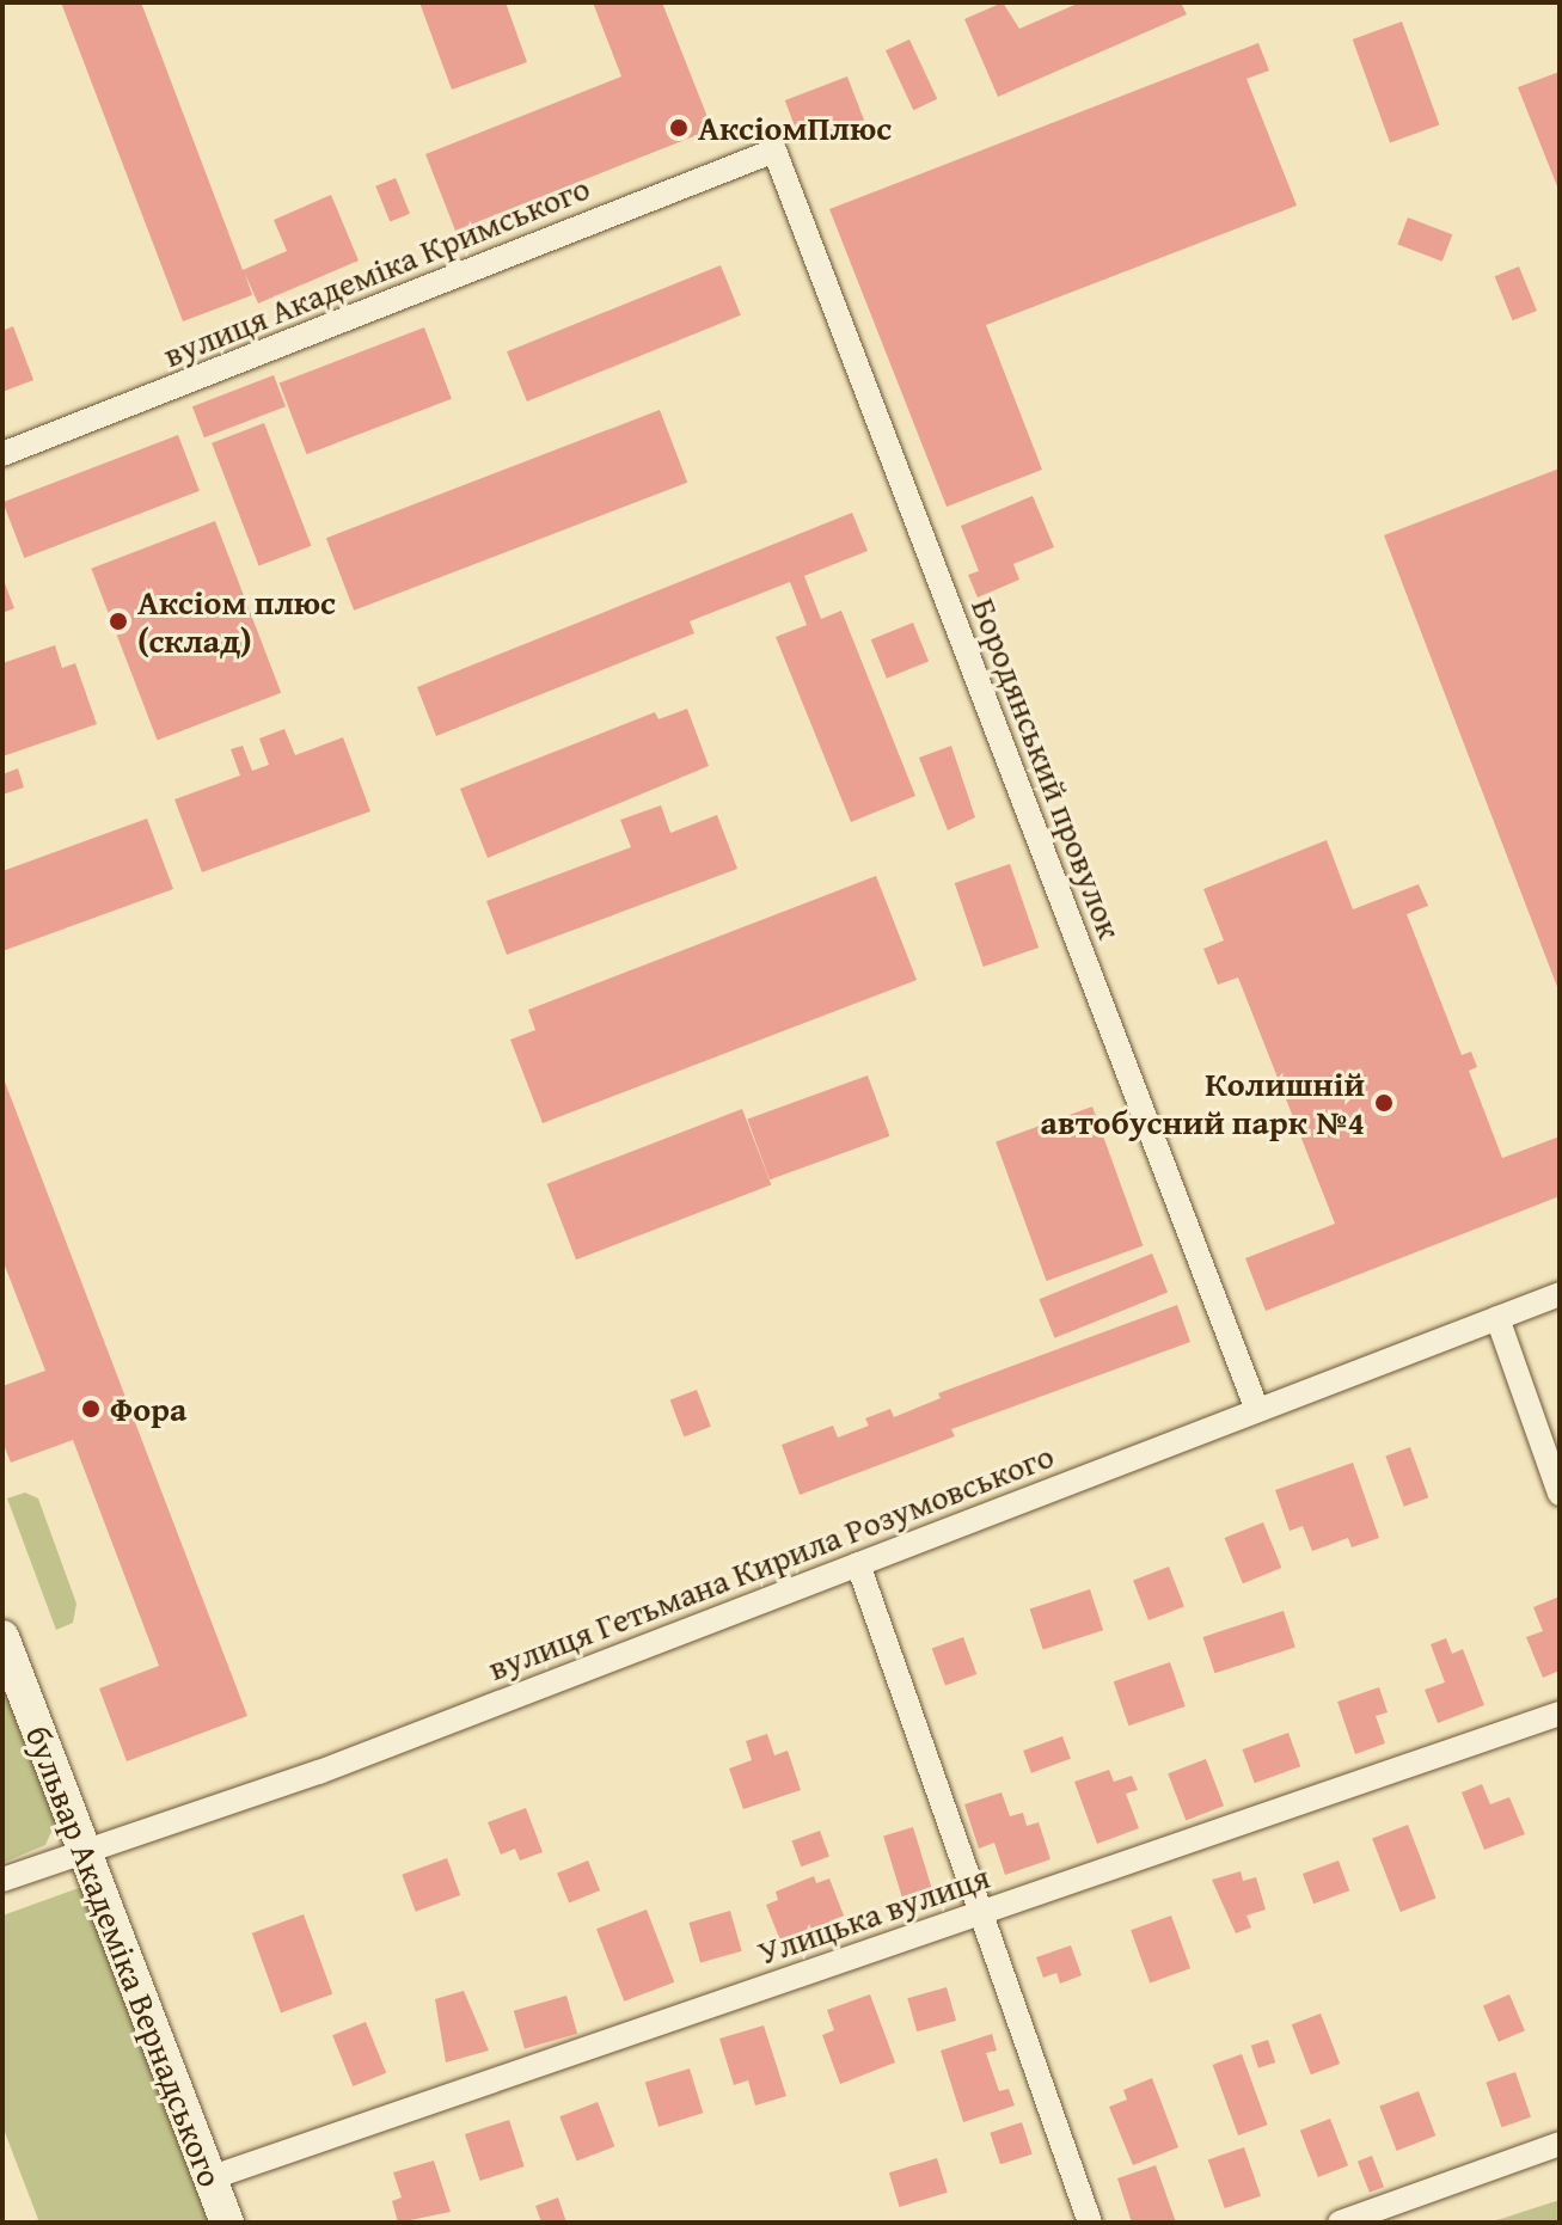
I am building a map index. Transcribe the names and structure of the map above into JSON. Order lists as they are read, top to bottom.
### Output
{
  "streets": {
    "main road": ["бульвар Академіка Вернадського"],
    "street": [
      "вулиця Академіка Кримського",
      "Бородянський провулок",
      "вулиця Гетьмана Кирила Розумовського",
      "Улицька вулиця"
    ]
  },
  "crossings": [
    ["вулиця Академіка Кримського", "Бородянський провулок"],
    ["Бородянський провулок", "вулиця Гетьмана Кирила Розумовського"],
    ["вулиця Гетьмана Кирила Розумовського", "бульвар Академіка Вернадського"],
    ["Улицька вулиця", "бульвар Академіка Вернадського"]
  ],
  "places": [
    "АксіомПлюс",
    "Аксіом плюс (склад)",
    "Колишній автобусний парк №4",
    "Фора"
  ]
}
